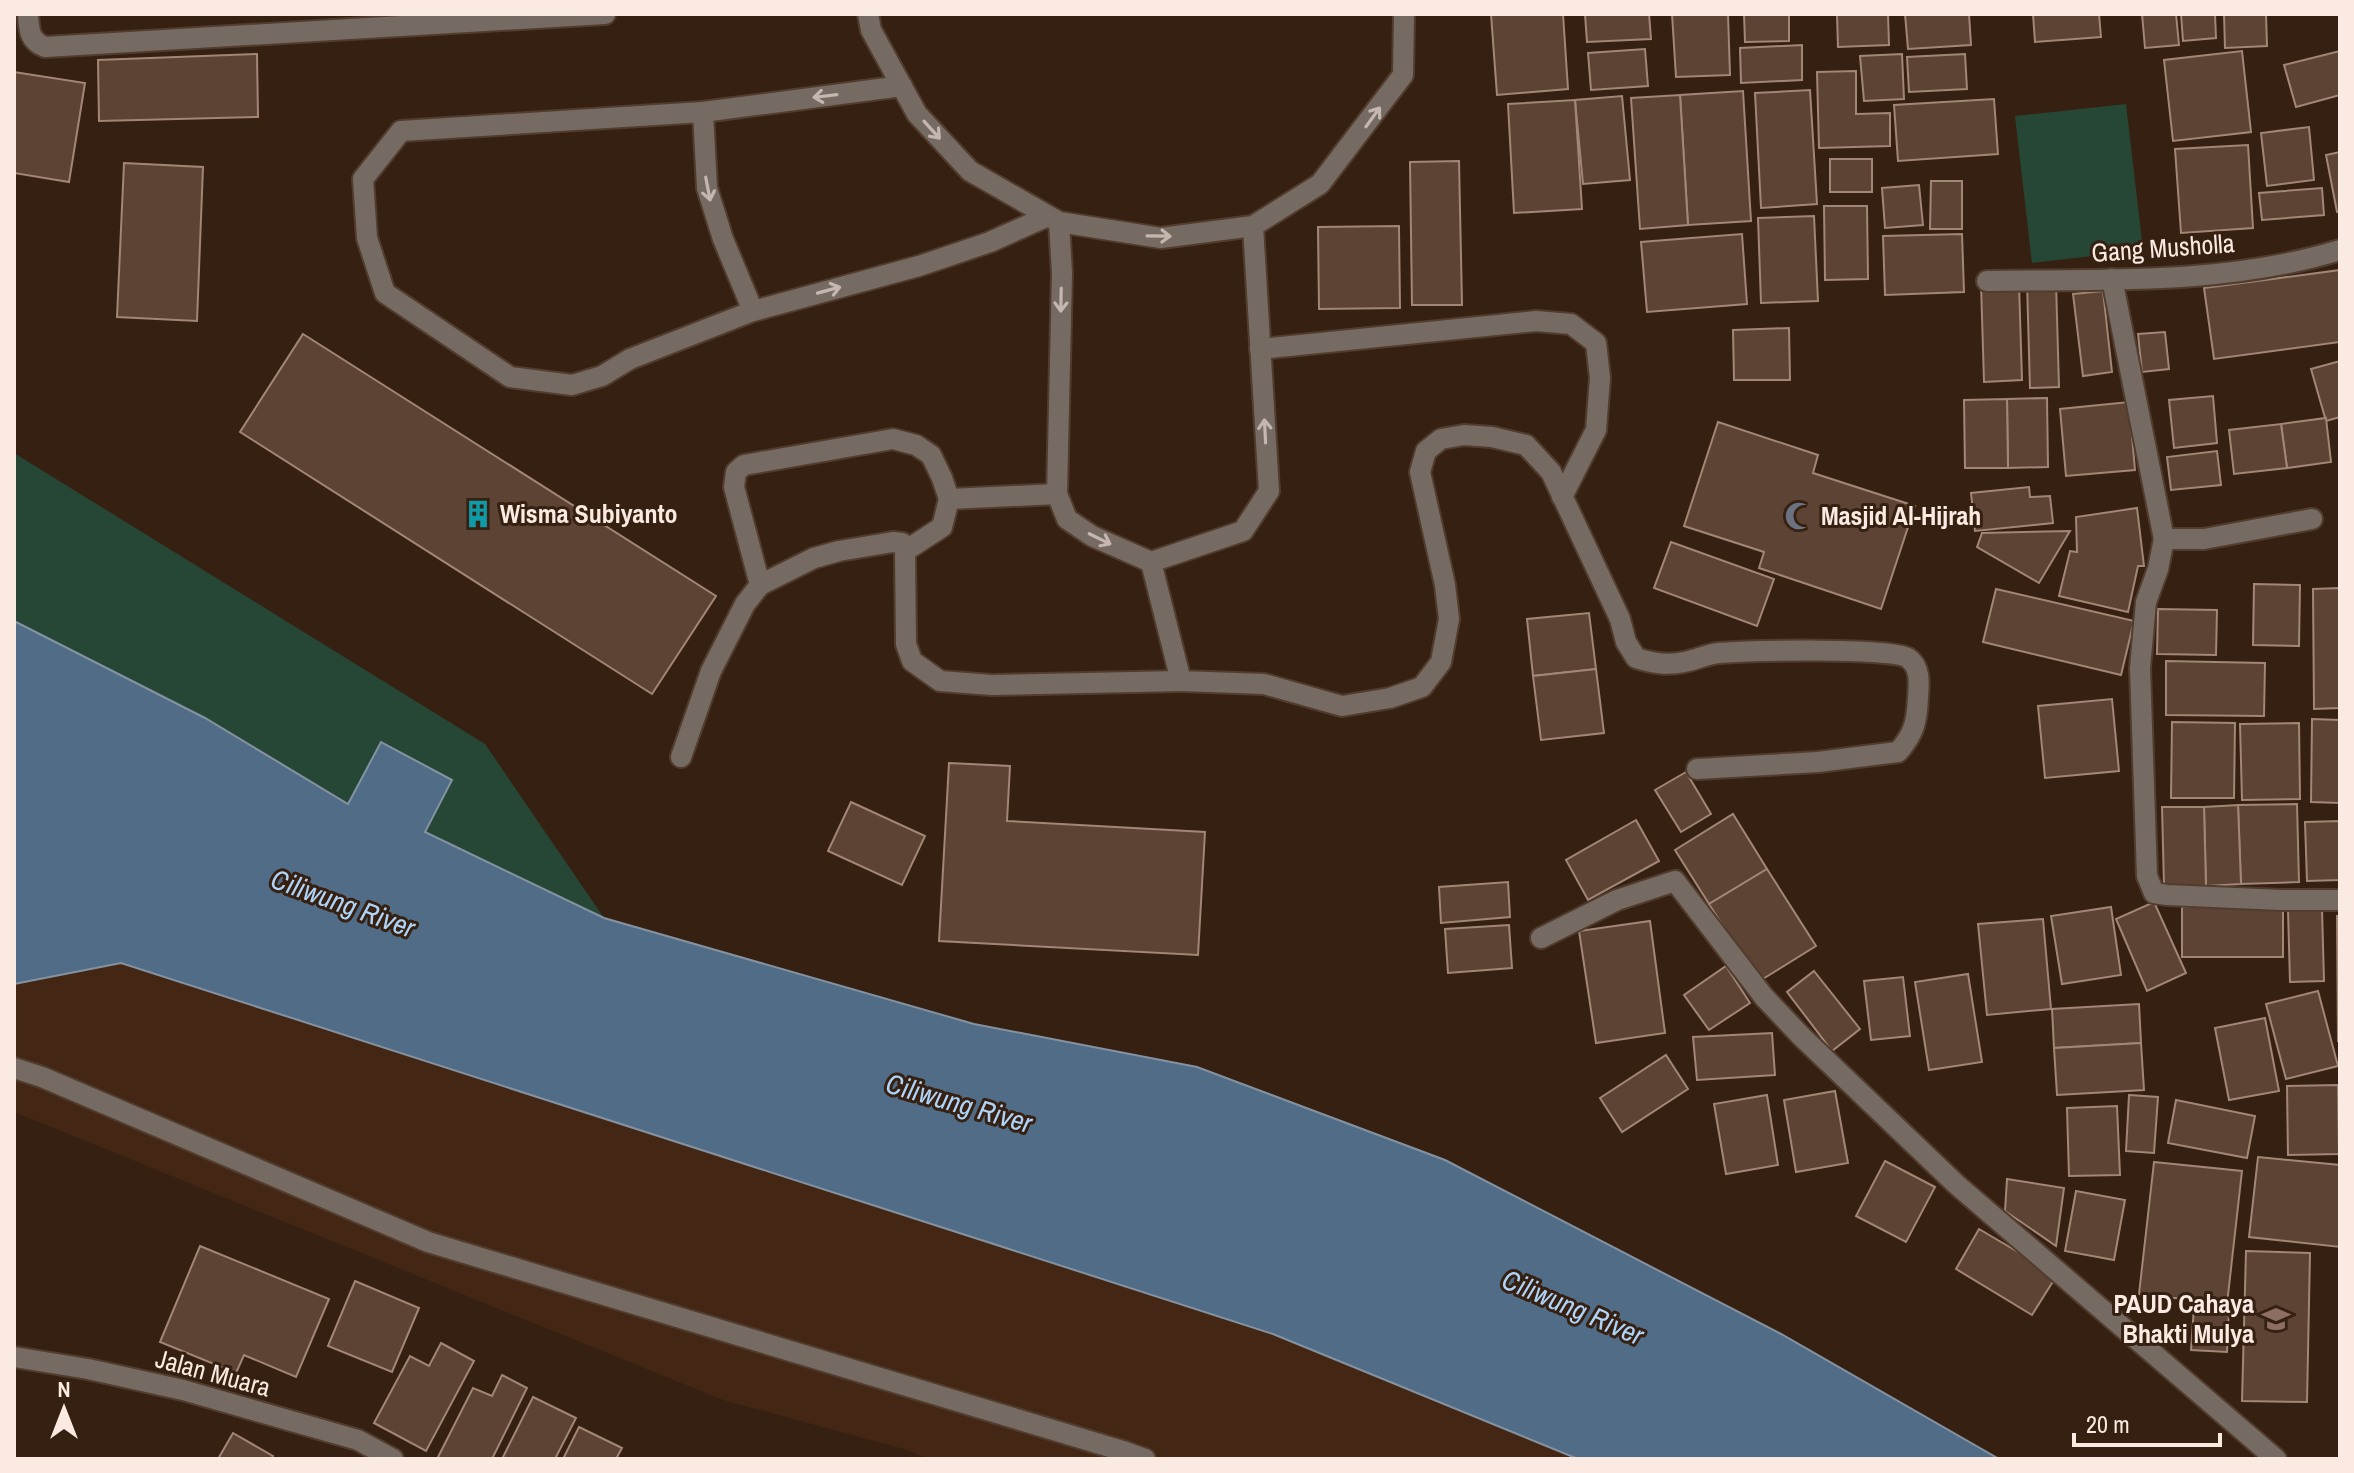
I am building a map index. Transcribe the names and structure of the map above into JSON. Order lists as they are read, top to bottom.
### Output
{
  "streets": {
    "street": ["Gang Musholla", "Jalan Muara"]
  },
  "water": ["Ciliwung River"],
  "places": {
    "building": ["Wisma Subiyanto"],
    "mosque": ["Masjid Al-Hijrah"],
    "school or university": ["PAUD Cahaya Bhakti Mulya"]
  },
  "scale_bar": "20 m",
  "north": "top"
}
